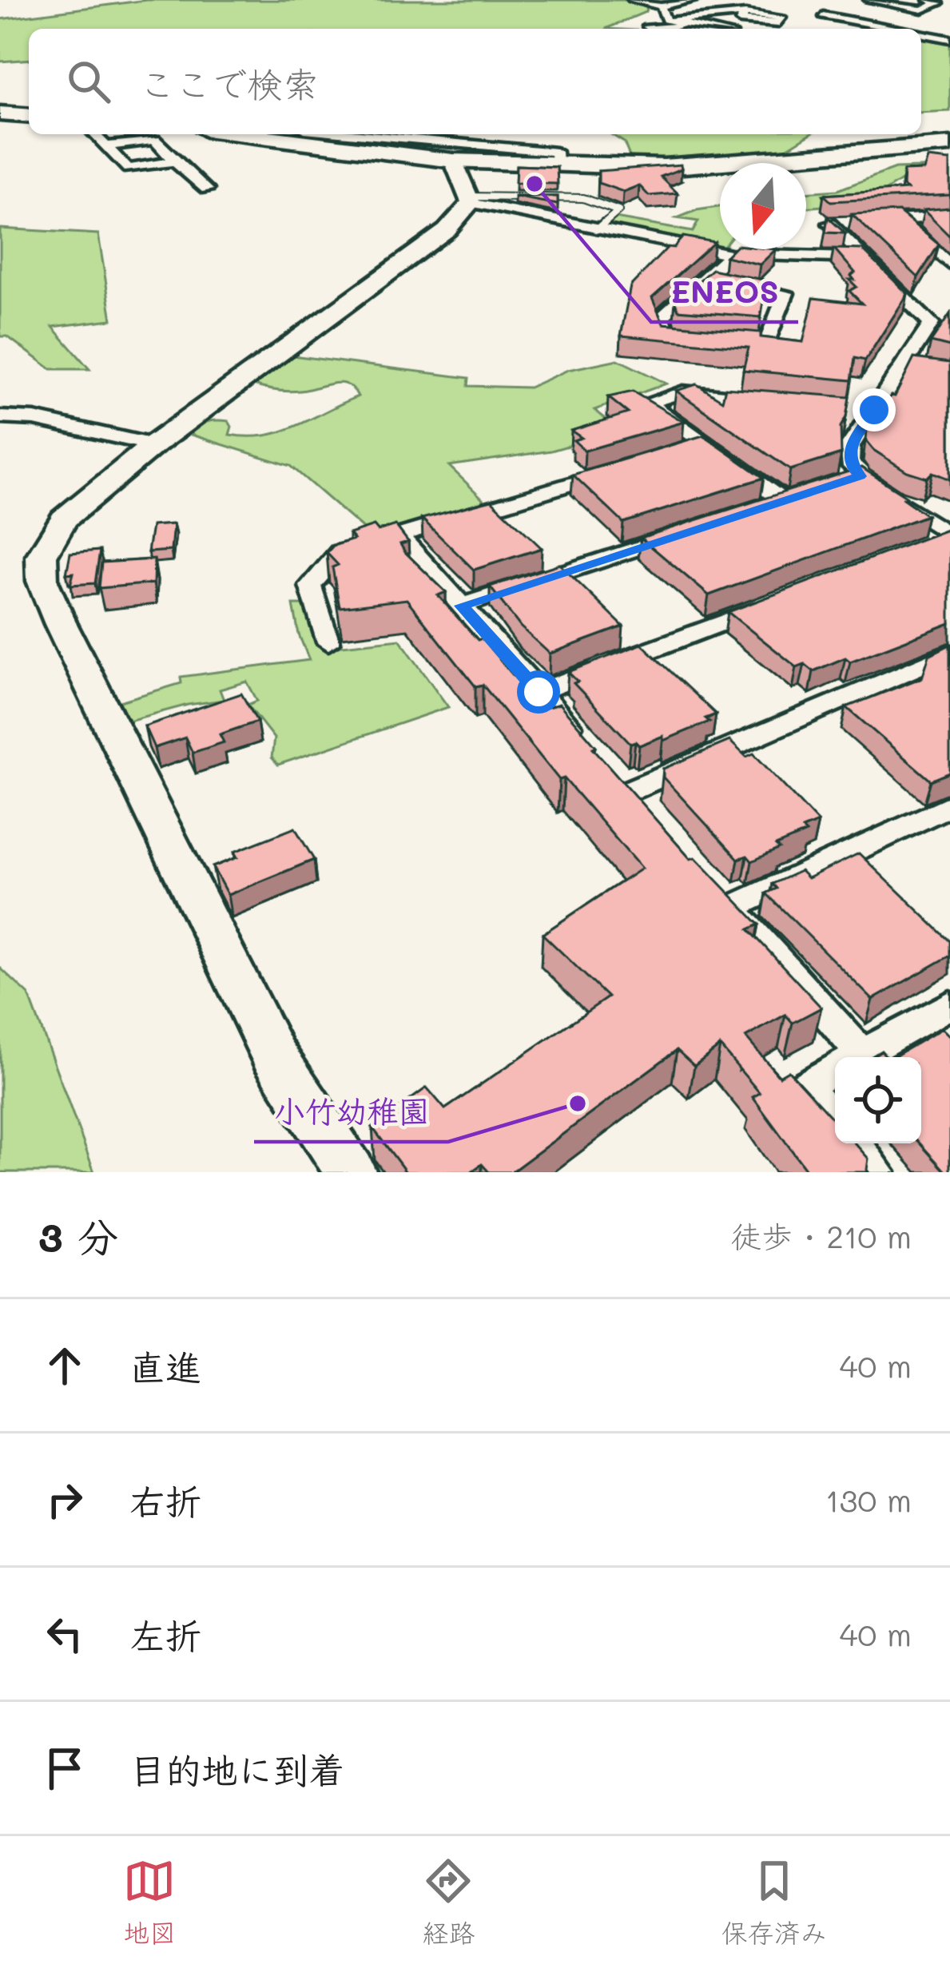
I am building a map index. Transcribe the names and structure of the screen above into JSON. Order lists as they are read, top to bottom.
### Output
{
  "places": ["ENEOS", "小竹幼稚園"],
  "north": "bottom",
  "page": {
    "search": "ここで検索",
    "heading": ["3 分", "徒歩 · 210 m"],
    "list": [
      ["直進", "40 m"],
      ["右折", "130 m"],
      ["左折", "40 m"],
      "目的地に到着"
    ],
    "nav": ["地図", "経路", "保存済み"]
  }
}
